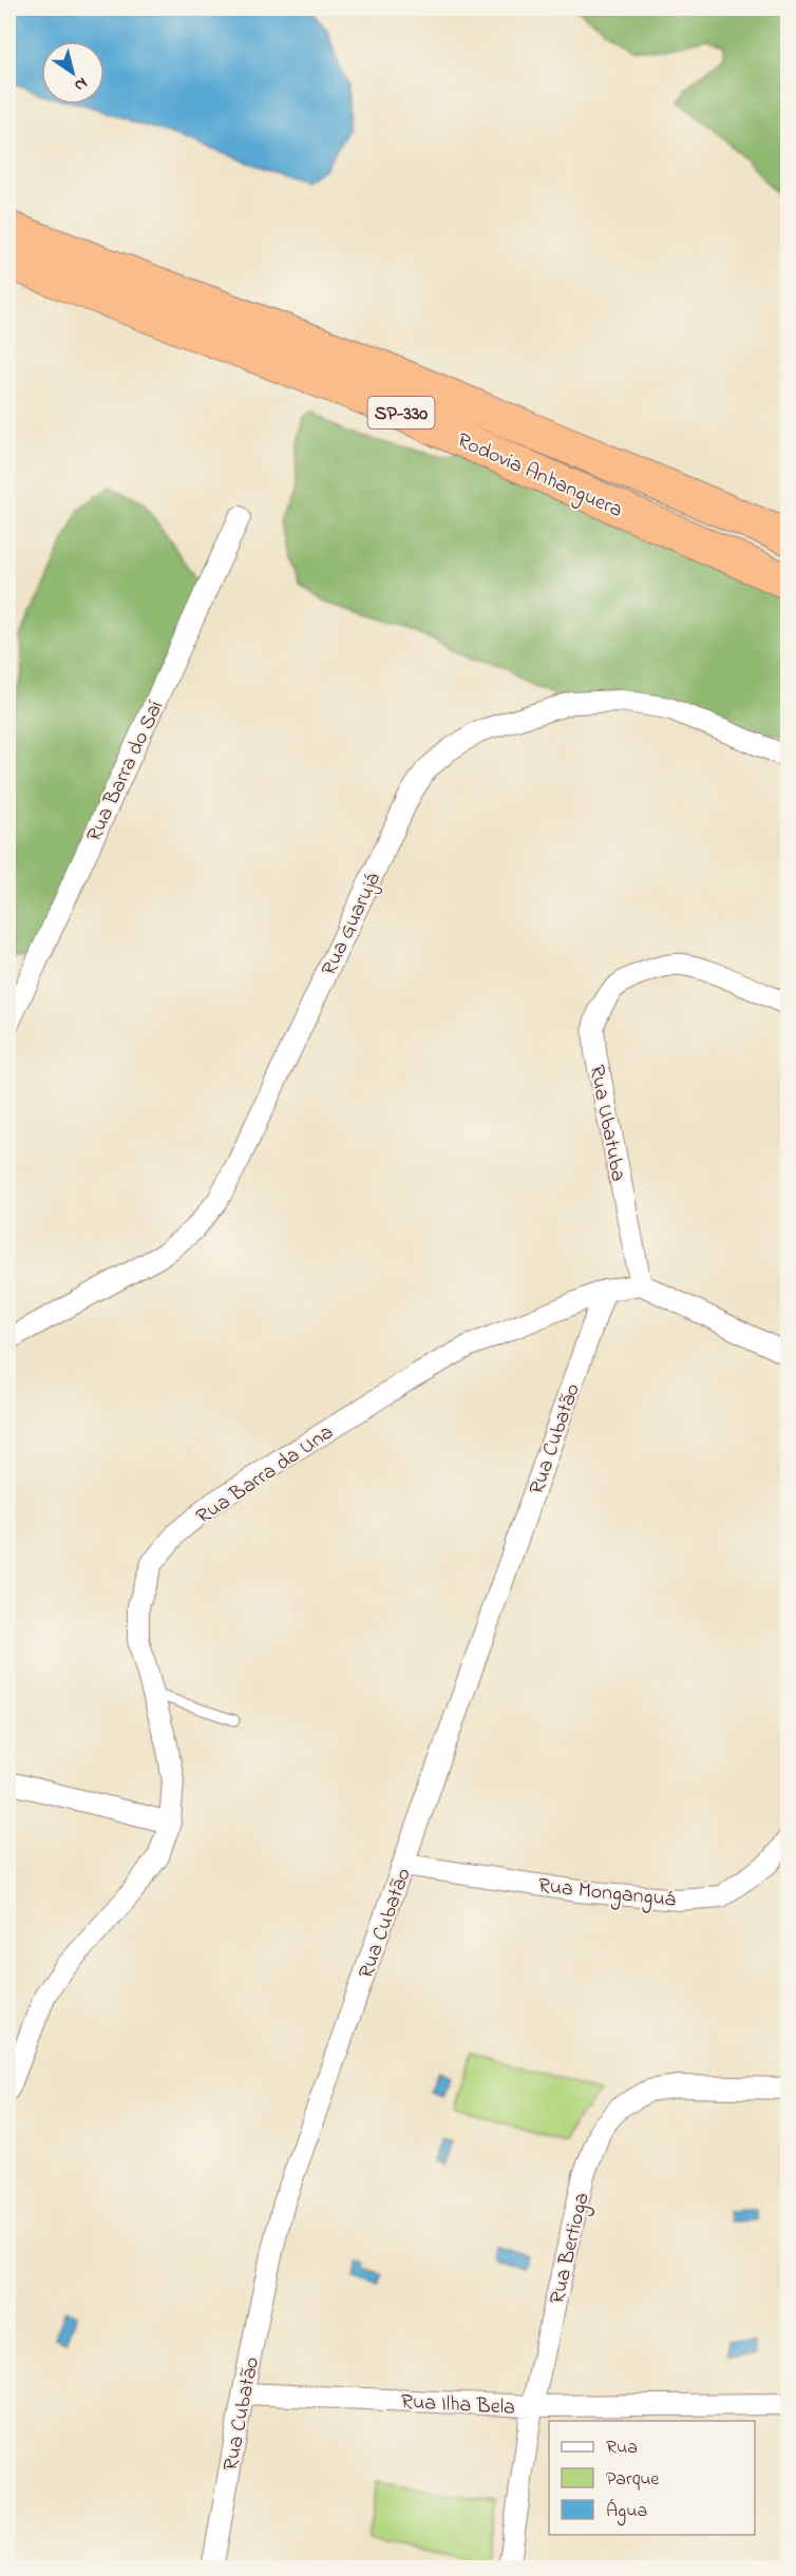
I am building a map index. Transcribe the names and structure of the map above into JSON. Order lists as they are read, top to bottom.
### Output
{
  "streets": {
    "highway": ["SP-330", "Rodovia Anhanguera"],
    "street": [
      "Rua Barra do Saí",
      "Rua Guarujá",
      "Rua Ubatuba",
      "Rua Cubatão",
      "Rua Barra da Una",
      "Rua Monganguá",
      "Rua Bertioga",
      "Rua Ilha Bela"
    ]
  },
  "crossings": [
    ["Rua Ubatuba", "Rua Barra da Una"],
    ["Rua Cubatão", "Rua Barra da Una"],
    ["Rua Cubatão", "Rua Monganguá"],
    ["Rua Cubatão", "Rua Ilha Bela"],
    ["Rua Bertioga", "Rua Ilha Bela"]
  ],
  "legend": ["Rua", "Parque", "Água"],
  "north": "bottom right"
}
